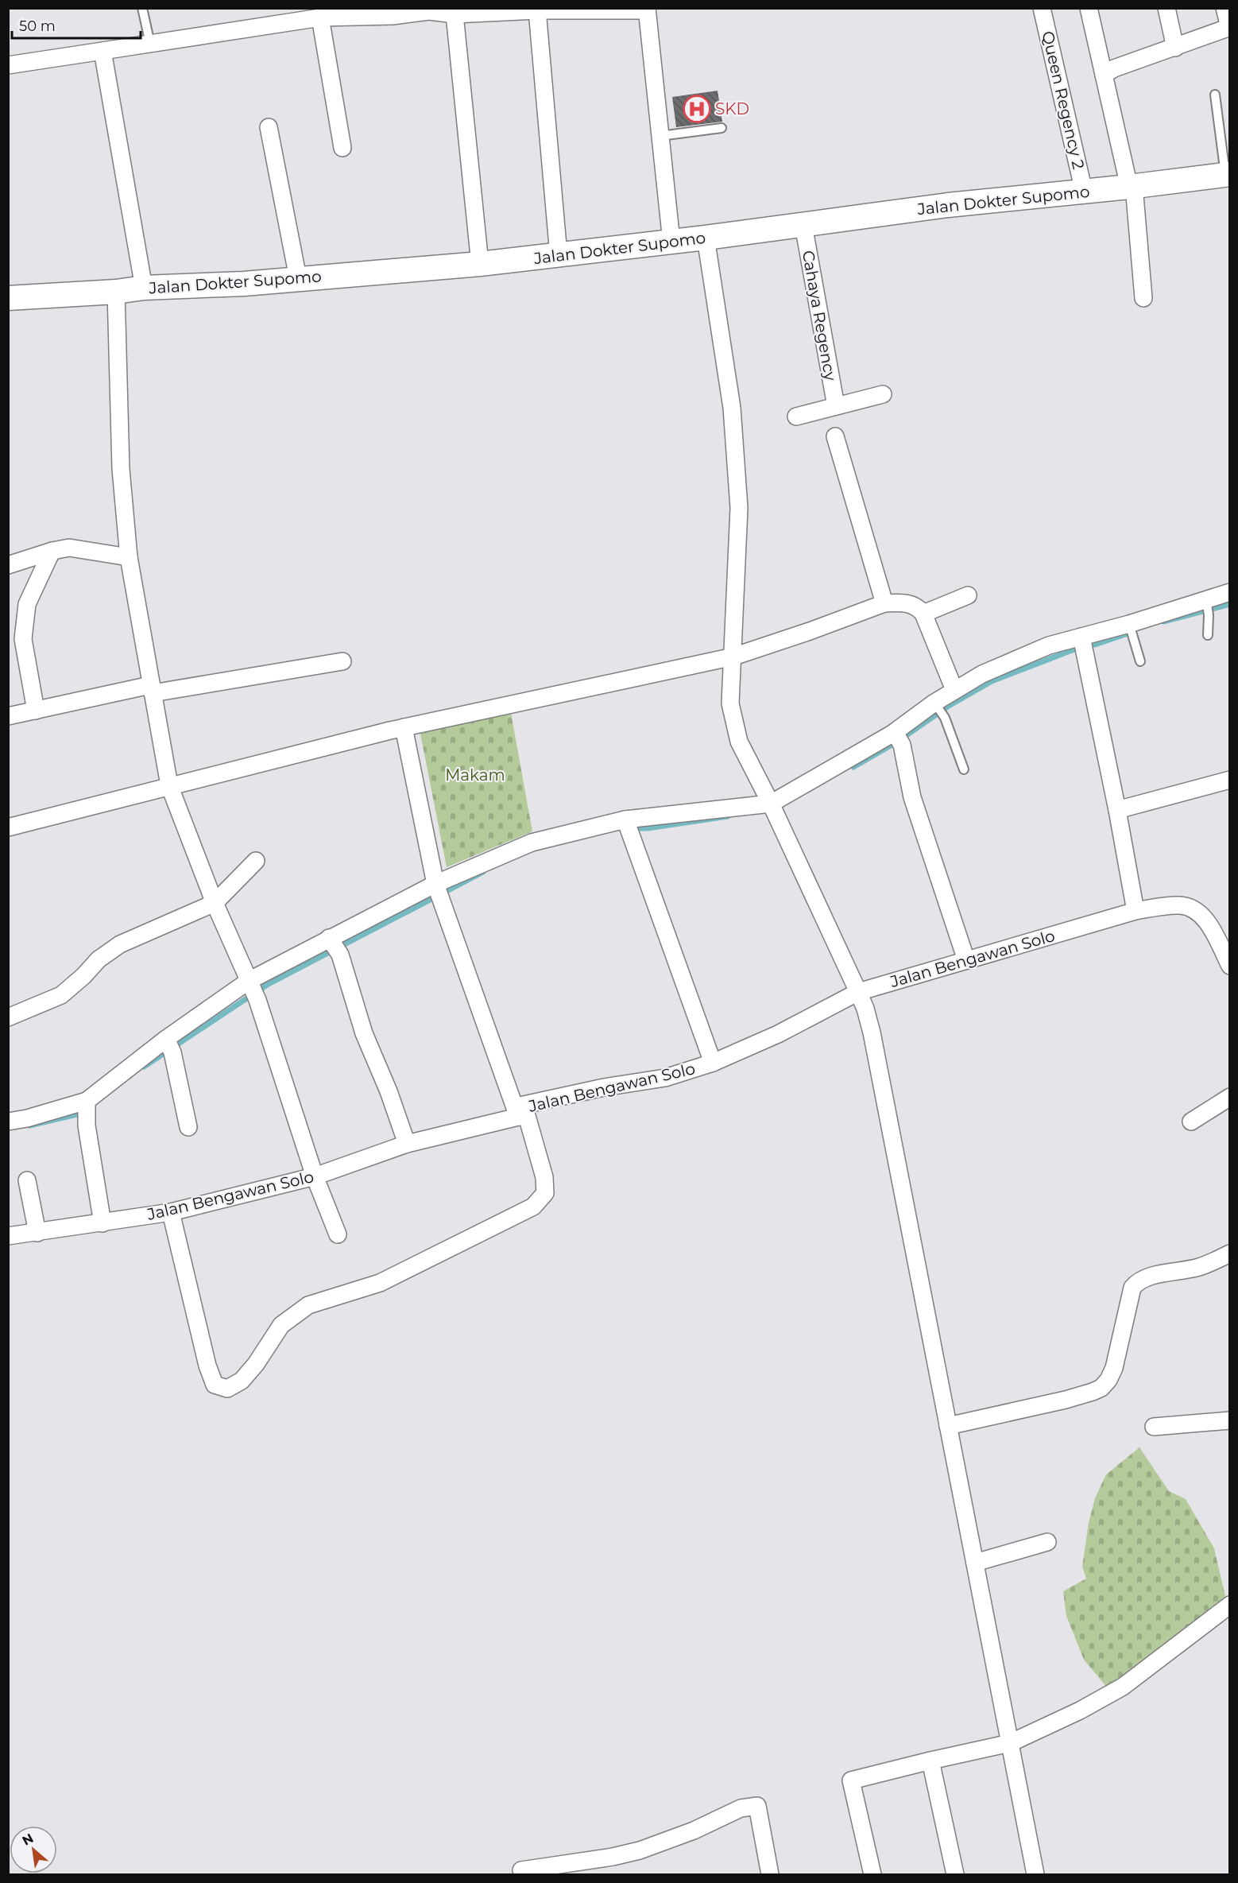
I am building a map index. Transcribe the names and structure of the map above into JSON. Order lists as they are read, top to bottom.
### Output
{
  "streets": {
    "street": [
      "Queen Regency 2",
      "Jalan Dokter Supomo",
      "Cahaya Regency",
      "Jalan Bengawan Solo"
    ]
  },
  "crossings": [
    ["Queen Regency 2", "Jalan Dokter Supomo"],
    ["Jalan Dokter Supomo", "Cahaya Regency"]
  ],
  "parks": ["Makam"],
  "places": {
    "hospital": ["SKD"]
  },
  "scale_bar": "50 m",
  "north": "top left"
}
